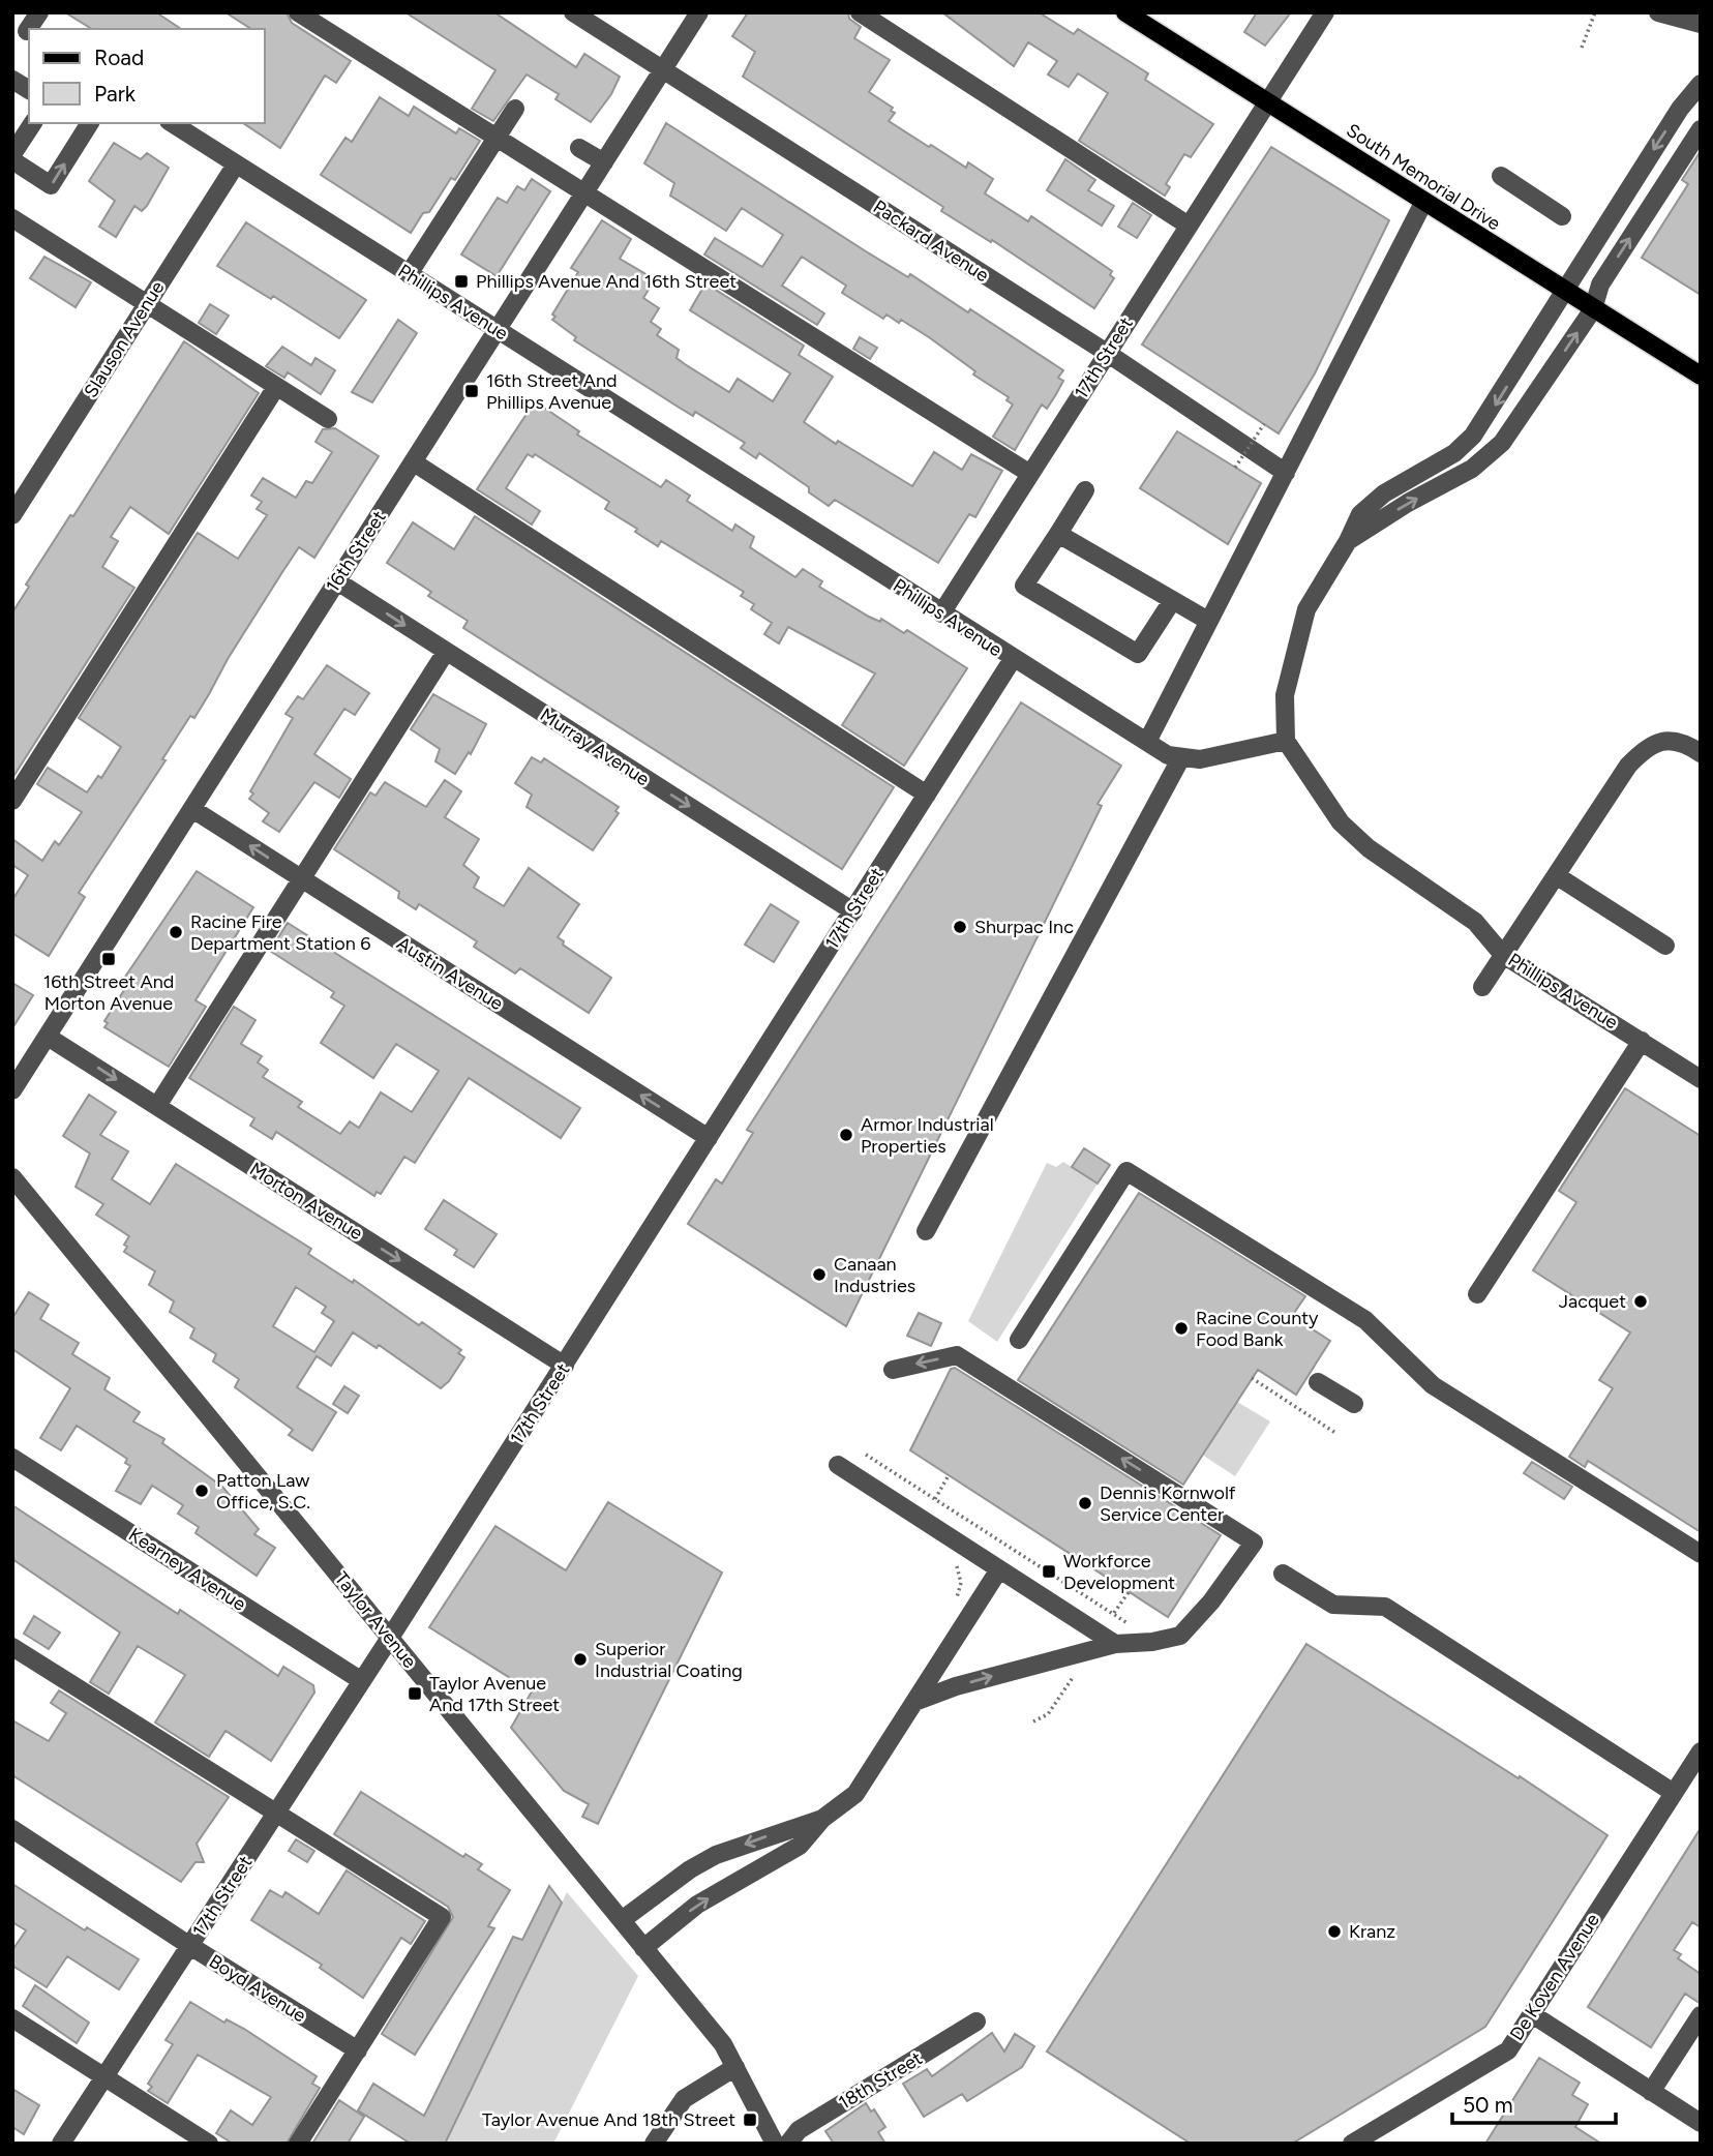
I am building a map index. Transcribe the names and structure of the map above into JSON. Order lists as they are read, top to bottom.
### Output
{
  "streets": {
    "main road": ["South Memorial Drive"],
    "street": [
      "Packard Avenue",
      "Phillips Avenue",
      "Slauson Avenue",
      "17th Street",
      "16th Street",
      "Murray Avenue",
      "Austin Avenue",
      "Morton Avenue",
      "Kearney Avenue",
      "Taylor Avenue",
      "De Koven Avenue",
      "Boyd Avenue",
      "18th Street"
    ]
  },
  "crossings": [
    ["South Memorial Drive", "17th Street"],
    ["Packard Avenue", "17th Street"],
    ["Packard Avenue", "16th Street"],
    ["Phillips Avenue", "Slauson Avenue"],
    ["Phillips Avenue", "17th Street"],
    ["Phillips Avenue", "16th Street"],
    ["17th Street", "Murray Avenue"],
    ["17th Street", "Austin Avenue"],
    ["17th Street", "Morton Avenue"],
    ["17th Street", "Kearney Avenue"],
    ["17th Street", "Taylor Avenue"],
    ["17th Street", "Boyd Avenue"],
    ["16th Street", "Murray Avenue"],
    ["16th Street", "Austin Avenue"],
    ["16th Street", "Morton Avenue"]
  ],
  "one_way": ["Austin Avenue", "Morton Avenue"],
  "places": {
    "transit": [
      "Phillips Avenue And 16th Street",
      "16th Street And Phillips Avenue",
      "16th Street And Morton Avenue",
      "Workforce Development",
      "Taylor Avenue And 17th Street",
      "Taylor Avenue And 18th Street"
    ],
    "other": [
      "Shurpac Inc",
      "Racine Fire Department Station 6",
      "Armor Industrial Properties",
      "Canaan Industries",
      "Jacquet",
      "Racine County Food Bank",
      "Patton Law Office, S.C.",
      "Dennis Kornwolf Service Center",
      "Superior Industrial Coating",
      "Kranz"
    ]
  },
  "legend": ["Road", "Park"],
  "scale_bar": "50 m"
}
